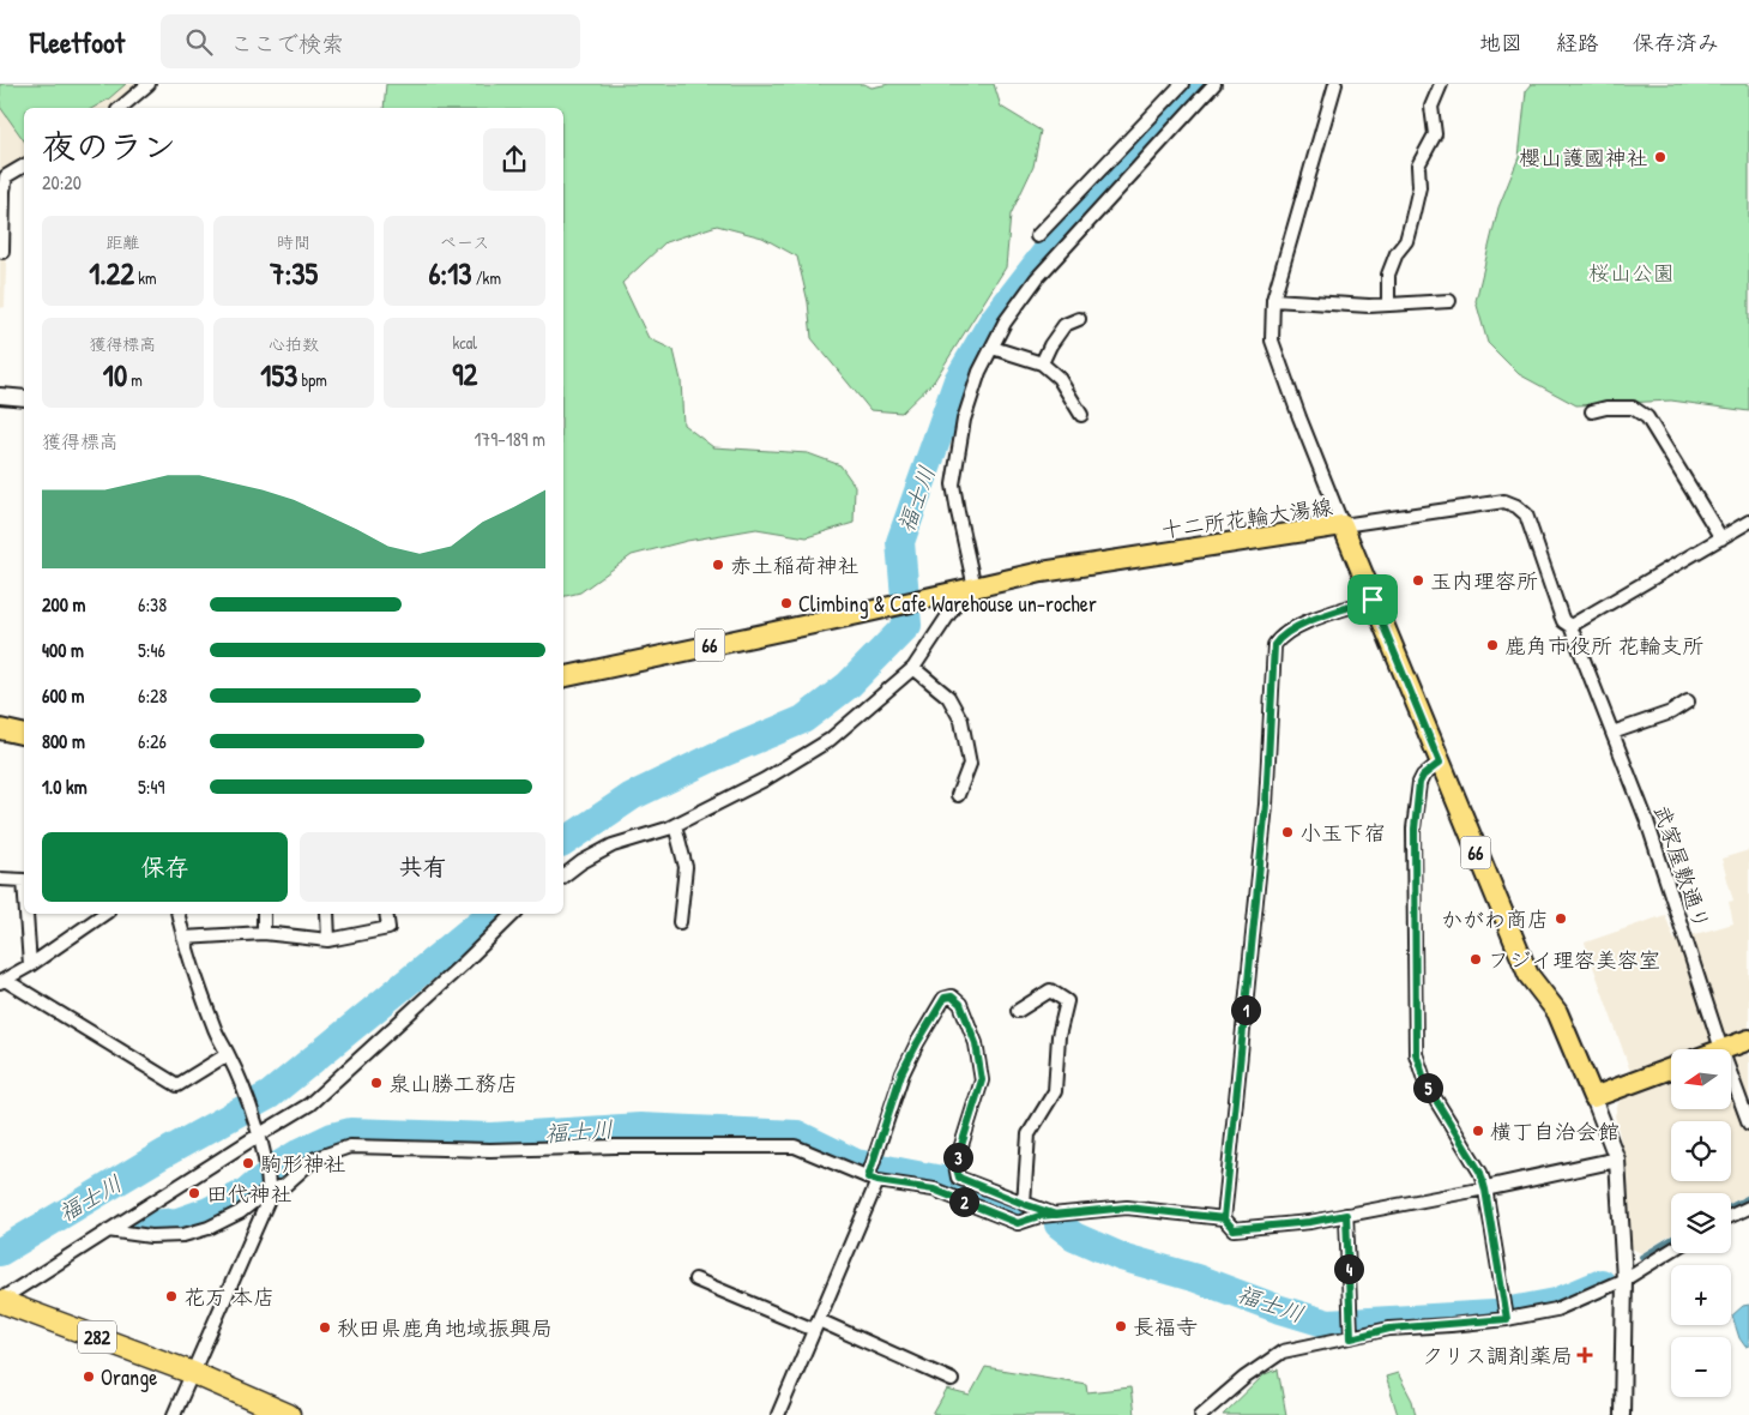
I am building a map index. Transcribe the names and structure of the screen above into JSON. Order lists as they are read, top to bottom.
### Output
{
  "streets": {
    "highway": ["282"],
    "main road": ["十二所花輪大湯線", "66"],
    "street": ["武家屋敷通り"]
  },
  "crossings": [
    ["十二所花輪大湯線", "武家屋敷通り"]
  ],
  "water": ["福士川"],
  "parks": ["桜山公園"],
  "places": {
    "other": [
      "櫻山護國神社",
      "赤土稲荷神社",
      "玉内理容所",
      "Climbing & Cafe Warehouse un-rocher",
      "鹿角市役所 花輪支所",
      "小玉下宿",
      "かがわ商店",
      "フジイ理容美容室",
      "泉山勝工務店",
      "横丁自治会館",
      "駒形神社",
      "田代神社",
      "花万 本店",
      "長福寺",
      "秋田県鹿角地域振興局",
      "Orange"
    ],
    "health": ["クリス調剤薬局"]
  },
  "north": "left",
  "page": {
    "header": "Fleetfoot",
    "search": "ここで検索",
    "nav": ["地図", "経路", "保存済み"],
    "heading": ["夜のラン", "20:20"],
    "stats": [
      ["距離", "1.22 km"],
      ["時間", "7:35"],
      ["ペース", "6:13 /km"],
      ["獲得標高", "10 m"],
      ["心拍数", "153 bpm"],
      ["kcal", "92"]
    ],
    "chart": ["獲得標高", "179–189 m"],
    "list": [
      {
        "name": "200 m",
        "note": "6:38"
      },
      {
        "name": "400 m",
        "note": "5:46"
      },
      {
        "name": "600 m",
        "note": "6:28"
      },
      {
        "name": "800 m",
        "note": "6:26"
      },
      {
        "name": "1.0 km",
        "note": "5:49"
      }
    ],
    "buttons": ["保存", "共有"],
    "pins": [
      "1",
      "5",
      "3",
      "2",
      "4"
    ],
    "map_buttons": ["+", "−"]
  }
}
